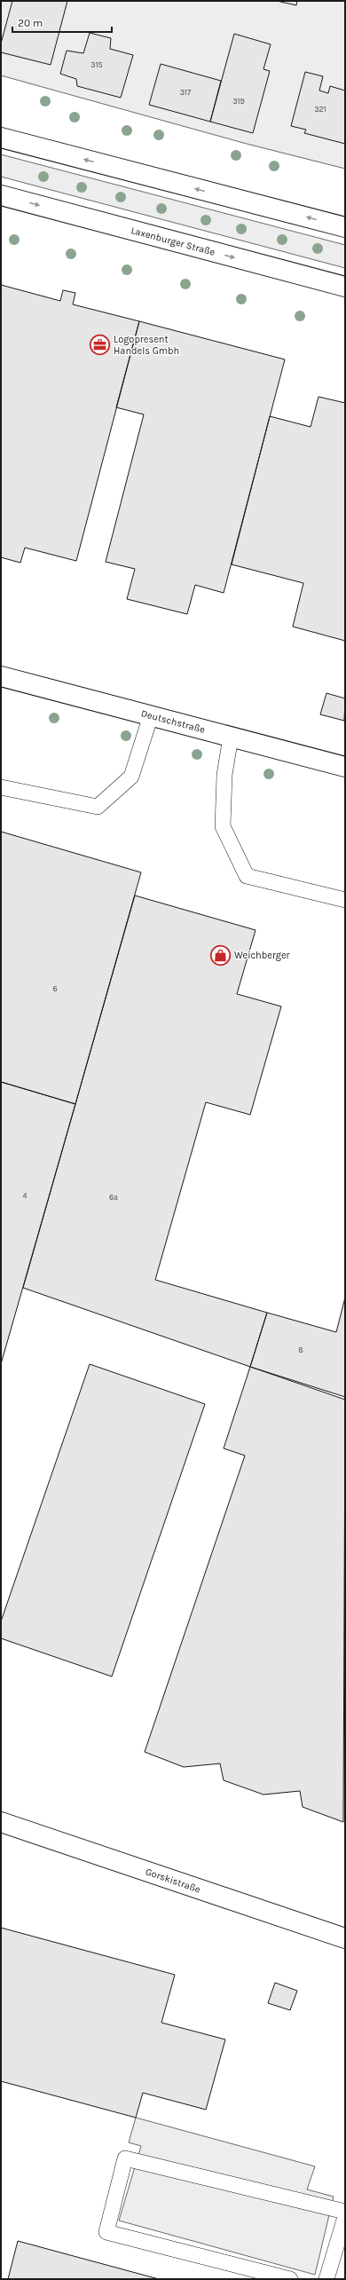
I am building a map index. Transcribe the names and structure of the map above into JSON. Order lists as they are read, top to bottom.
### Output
{
  "streets": {
    "street": ["Laxenburger Straße", "Deutschstraße", "Gorskistraße"]
  },
  "places": {
    "office": ["Logopresent Handels Gmbh"],
    "shop": ["Weichberger"]
  },
  "house_numbers": [
    "315",
    "317",
    "319",
    "321",
    "6",
    "4",
    "6a",
    "8"
  ],
  "scale_bar": "20 m"
}
